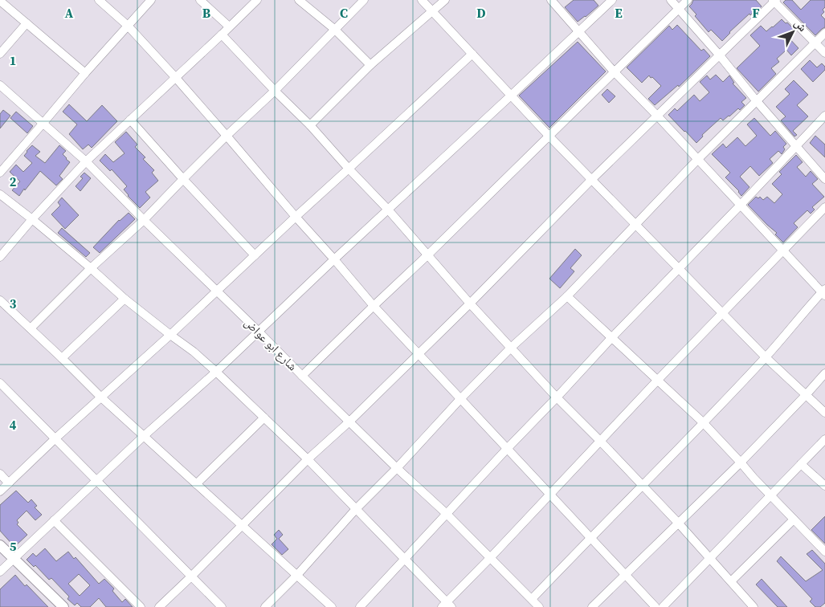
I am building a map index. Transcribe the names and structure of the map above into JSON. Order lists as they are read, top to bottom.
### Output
{
  "streets": {
    "street": ["شارع ابو عواض"]
  },
  "north": "top right",
  "grid": {
    "columns": [
      "A",
      "B",
      "C",
      "D",
      "E",
      "F"
    ],
    "rows": [
      "1",
      "2",
      "3",
      "4",
      "5"
    ]
  }
}
